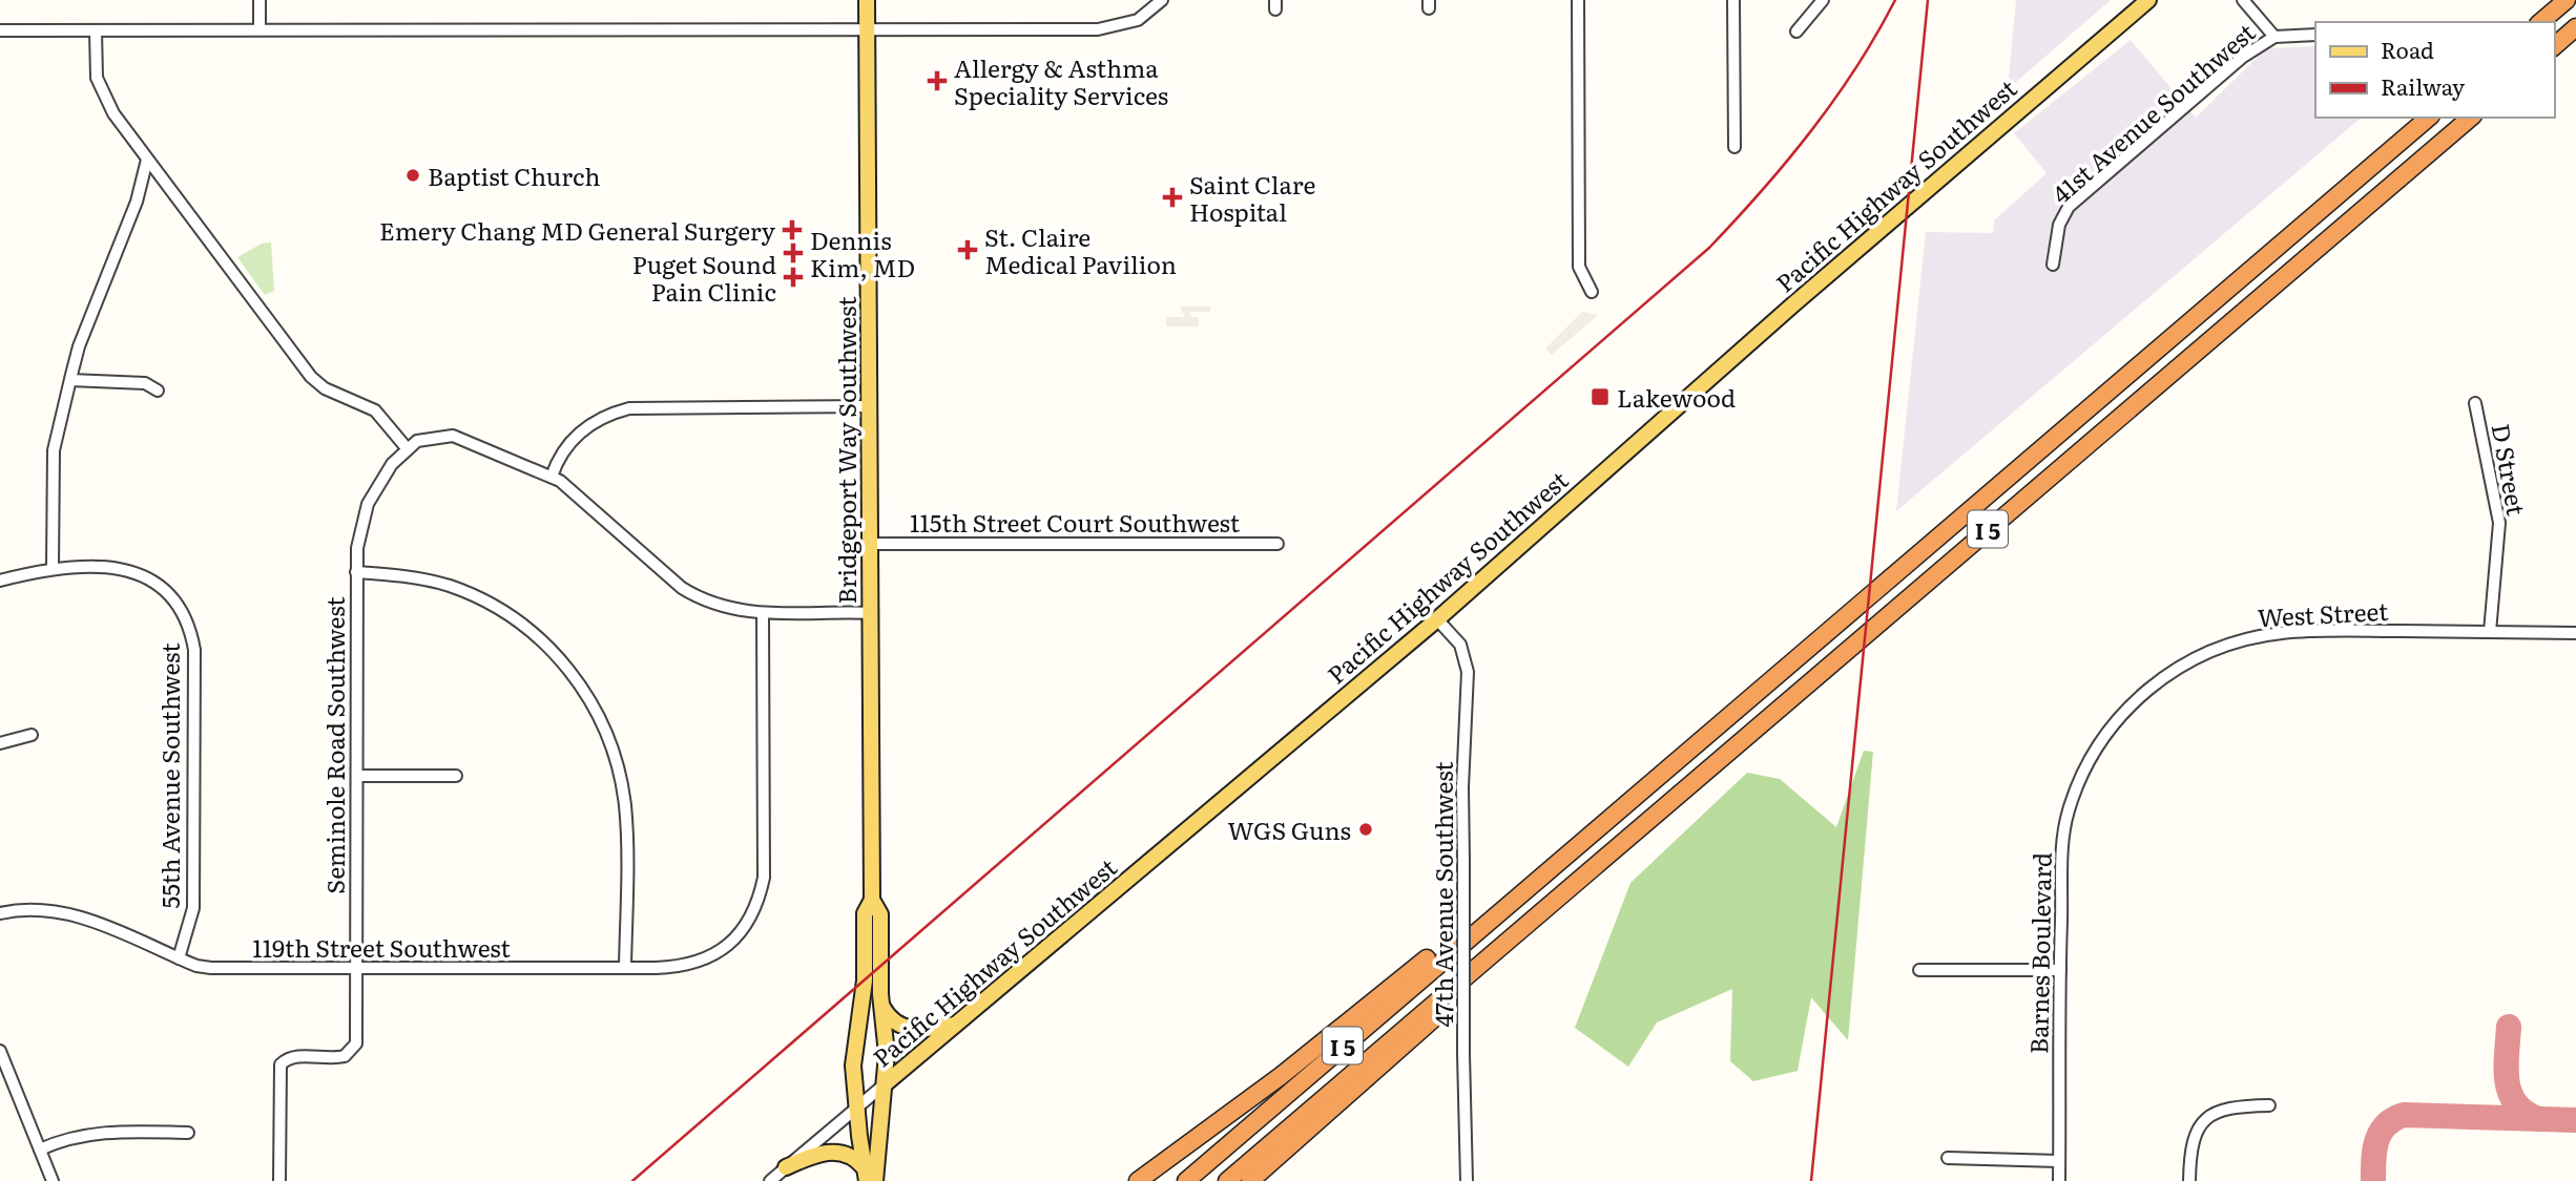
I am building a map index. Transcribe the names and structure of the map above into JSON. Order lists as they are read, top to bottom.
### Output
{
  "streets": {
    "highway": ["I 5"],
    "main road": ["Pacific Highway Southwest", "Bridgeport Way Southwest"],
    "street": [
      "41st Avenue Southwest",
      "D Street",
      "115th Street Court Southwest",
      "West Street",
      "Seminole Road Southwest",
      "55th Avenue Southwest",
      "47th Avenue Southwest",
      "119th Street Southwest",
      "Barnes Boulevard"
    ]
  },
  "crossings": [
    ["Pacific Highway Southwest", "Bridgeport Way Southwest"],
    ["Pacific Highway Southwest", "47th Avenue Southwest"],
    ["Bridgeport Way Southwest", "115th Street Court Southwest"],
    ["D Street", "West Street"],
    ["West Street", "Barnes Boulevard"],
    ["Seminole Road Southwest", "119th Street Southwest"],
    ["55th Avenue Southwest", "119th Street Southwest"]
  ],
  "places": {
    "health": [
      "Allergy & Asthma Speciality Services",
      "Saint Clare Hospital",
      "Emery Chang MD General Surgery",
      "St. Claire Medical Pavilion",
      "Dennis Kim, MD",
      "Puget Sound Pain Clinic"
    ],
    "other": ["Baptist Church", "WGS Guns"],
    "transit": ["Lakewood"]
  },
  "legend": ["Road", "Railway"]
}
